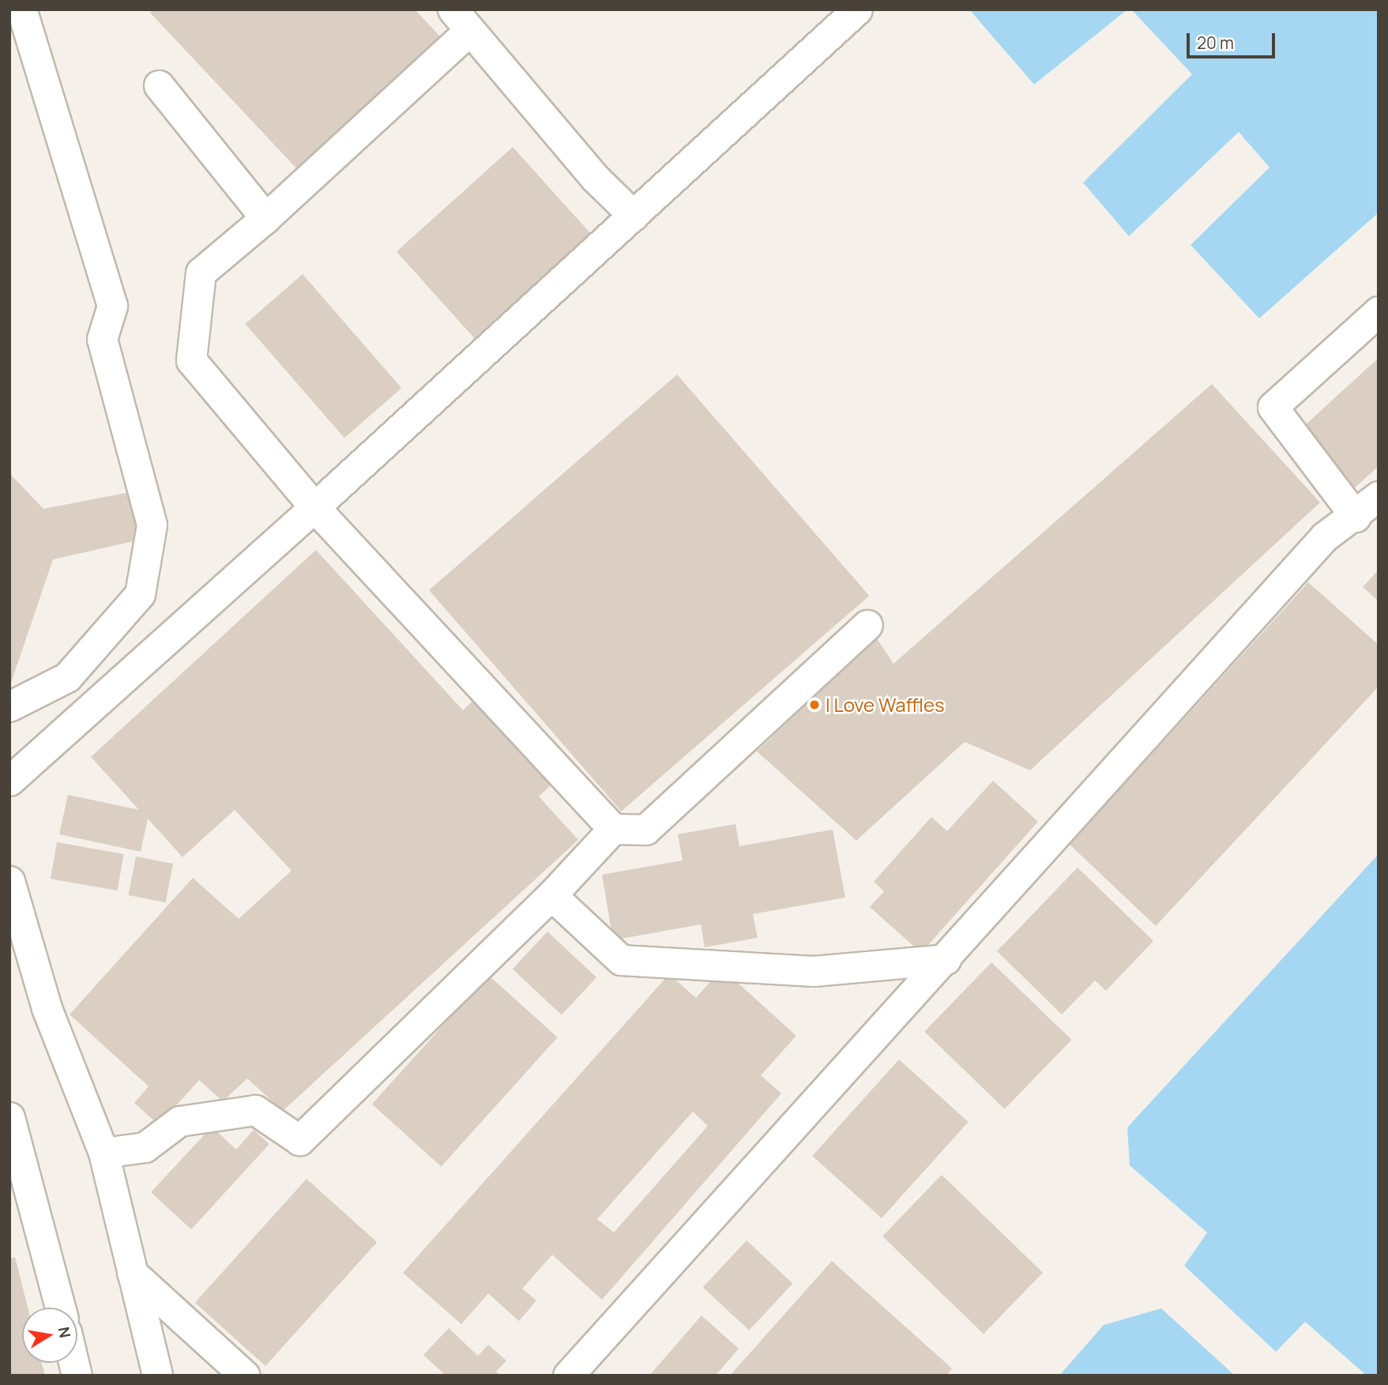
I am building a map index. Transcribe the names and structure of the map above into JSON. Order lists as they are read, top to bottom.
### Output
{
  "places": ["I Love Waffles"],
  "scale_bar": "20 m",
  "north": "right"
}
